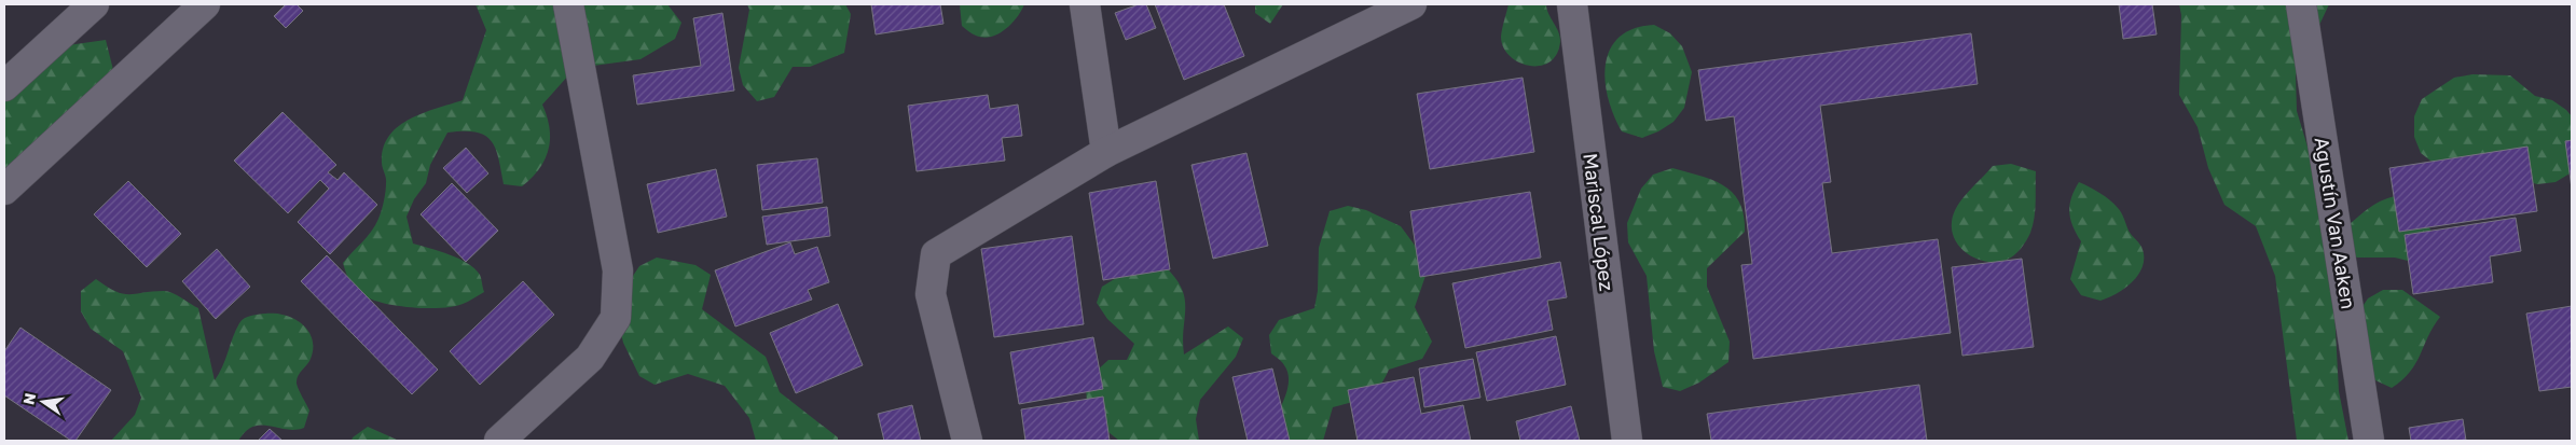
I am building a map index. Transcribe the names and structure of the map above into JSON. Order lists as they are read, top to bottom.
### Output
{
  "streets": {
    "street": ["Mariscal López", "Agustín Van Aaken"]
  },
  "north": "left"
}
